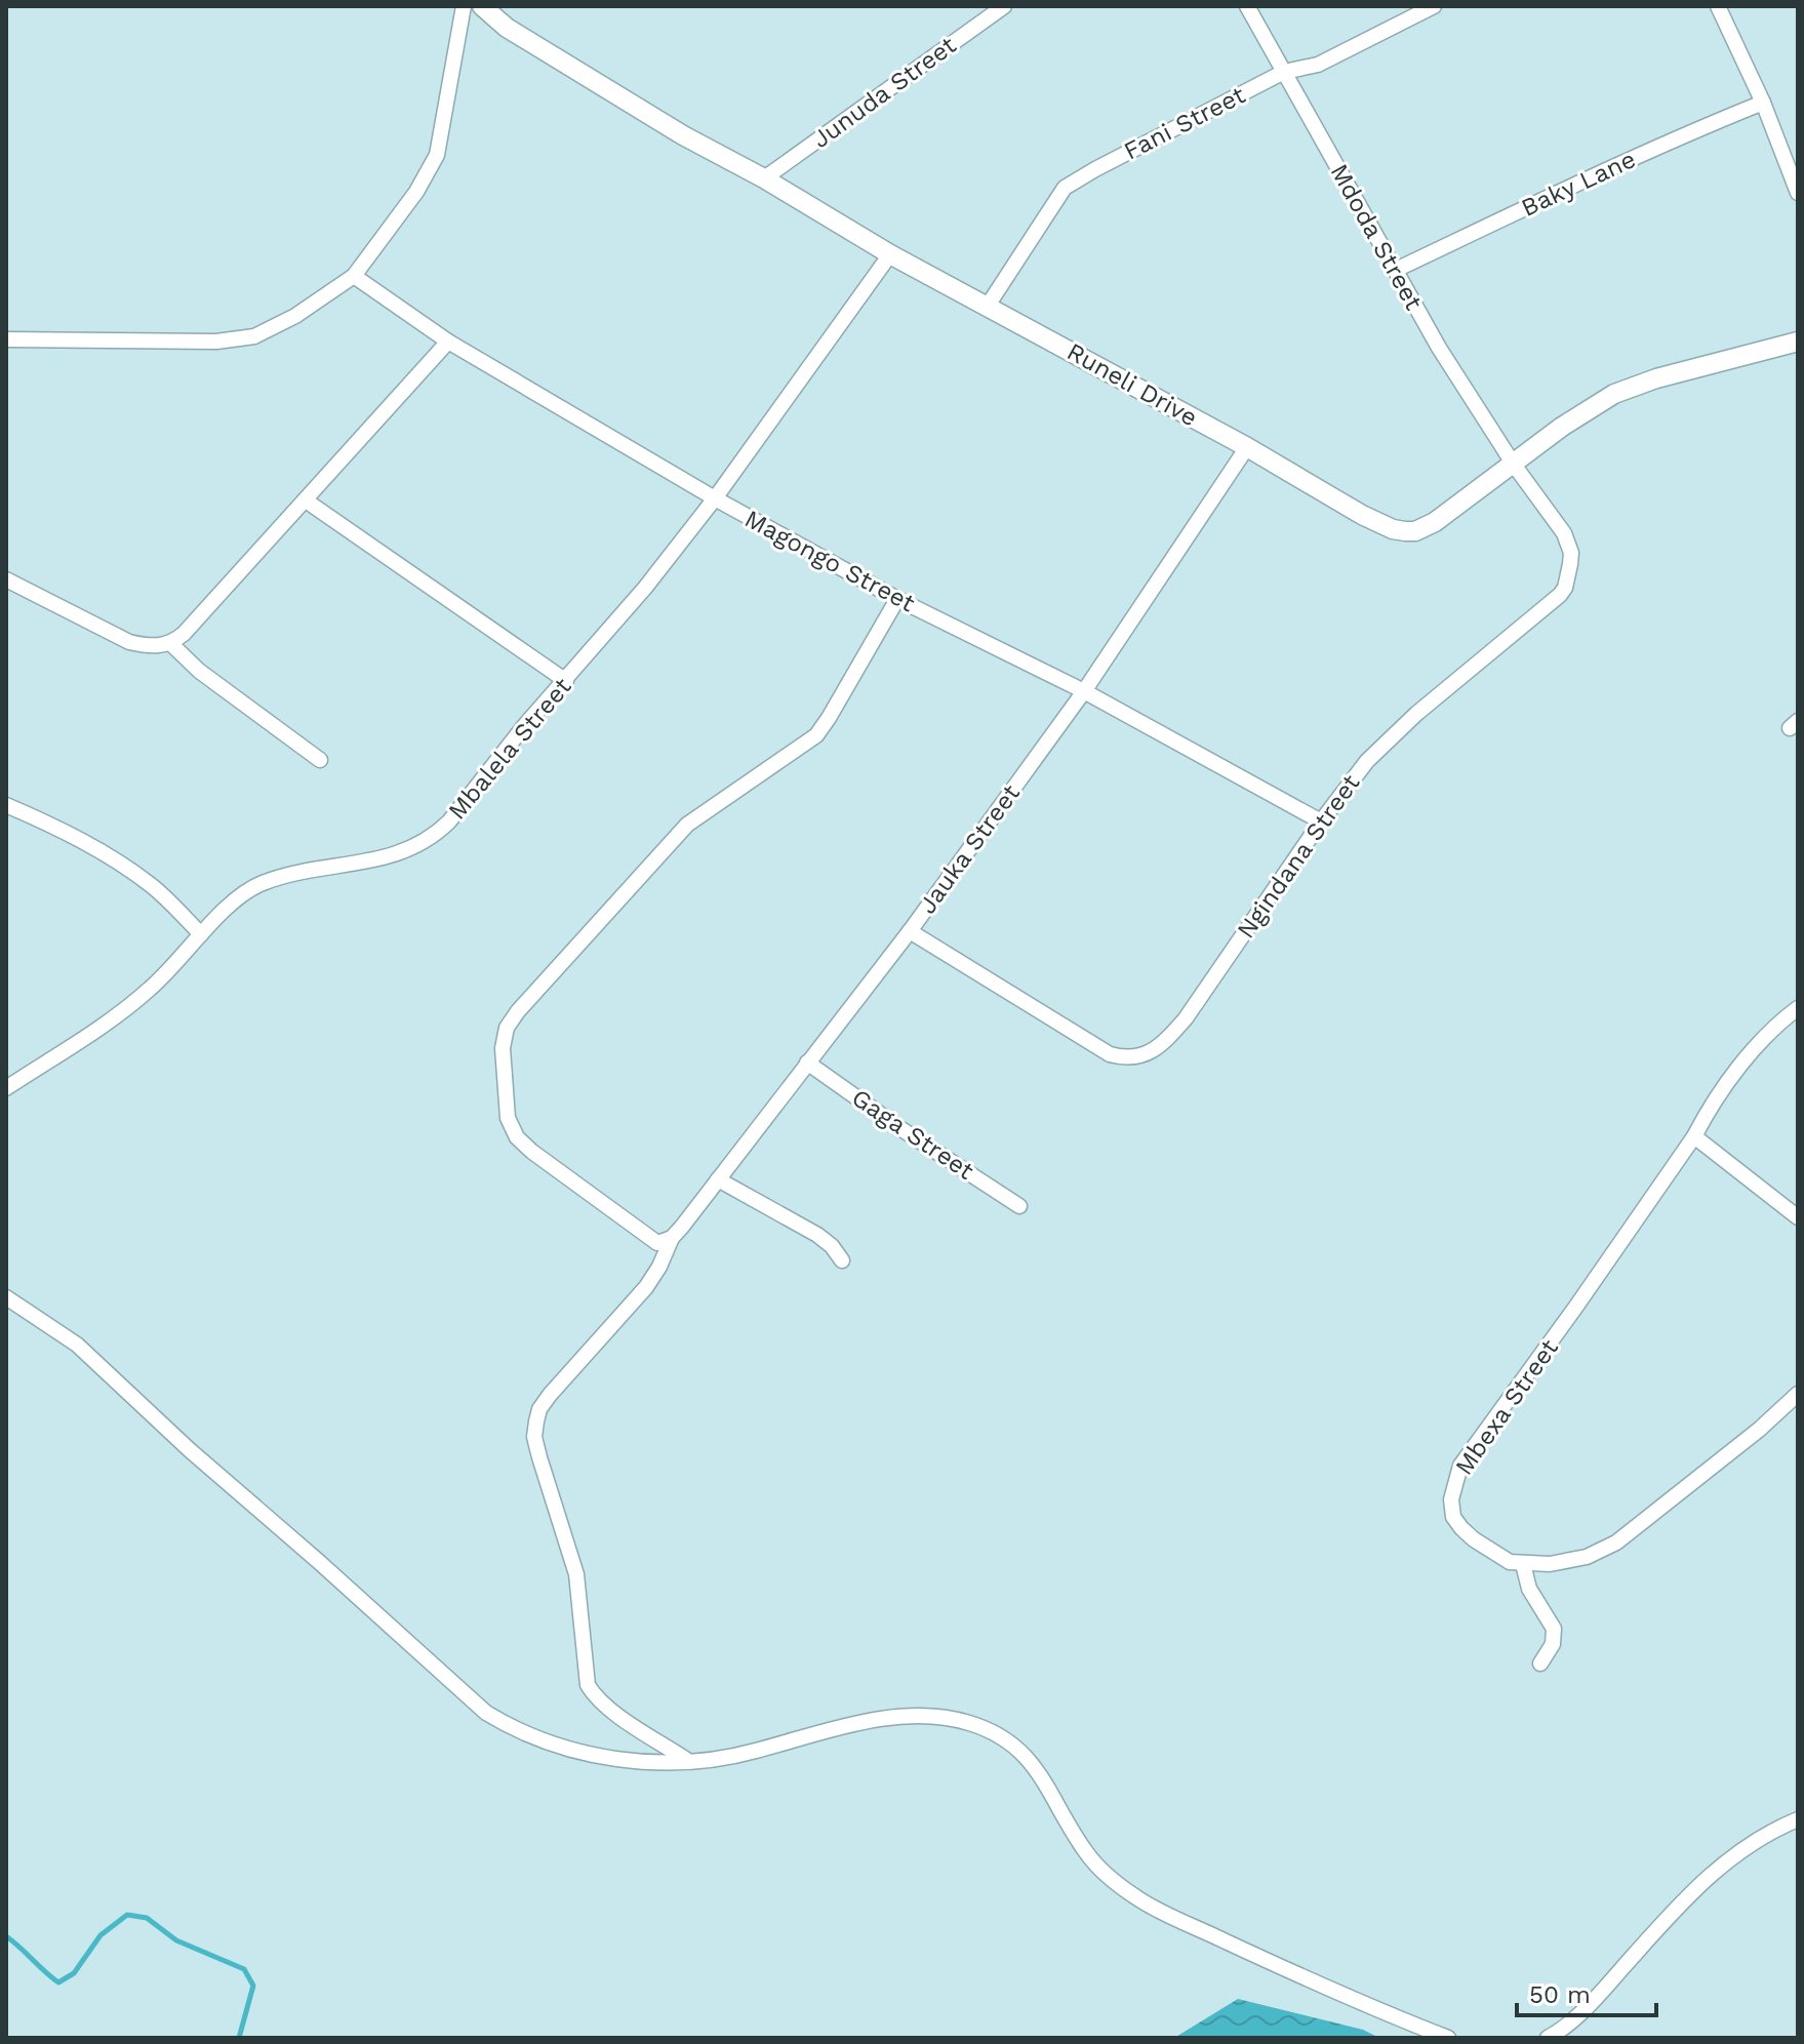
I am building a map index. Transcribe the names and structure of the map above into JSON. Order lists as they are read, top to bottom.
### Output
{
  "streets": {
    "street": [
      "Junuda Street",
      "Fani Street",
      "Baky Lane",
      "Mdoda Street",
      "Runeli Drive",
      "Magongo Street",
      "Mbalela Street",
      "Jauka Street",
      "Ngindana Street",
      "Gaga Street",
      "Mbexa Street"
    ]
  },
  "crossings": [
    ["Junuda Street", "Runeli Drive"],
    ["Fani Street", "Mdoda Street"],
    ["Fani Street", "Runeli Drive"],
    ["Baky Lane", "Mdoda Street"],
    ["Mdoda Street", "Runeli Drive"],
    ["Mdoda Street", "Ngindana Street"],
    ["Runeli Drive", "Mbalela Street"],
    ["Runeli Drive", "Jauka Street"],
    ["Runeli Drive", "Ngindana Street"],
    ["Magongo Street", "Mbalela Street"],
    ["Magongo Street", "Jauka Street"],
    ["Magongo Street", "Ngindana Street"],
    ["Jauka Street", "Ngindana Street"],
    ["Jauka Street", "Gaga Street"]
  ],
  "scale_bar": "50 m"
}
